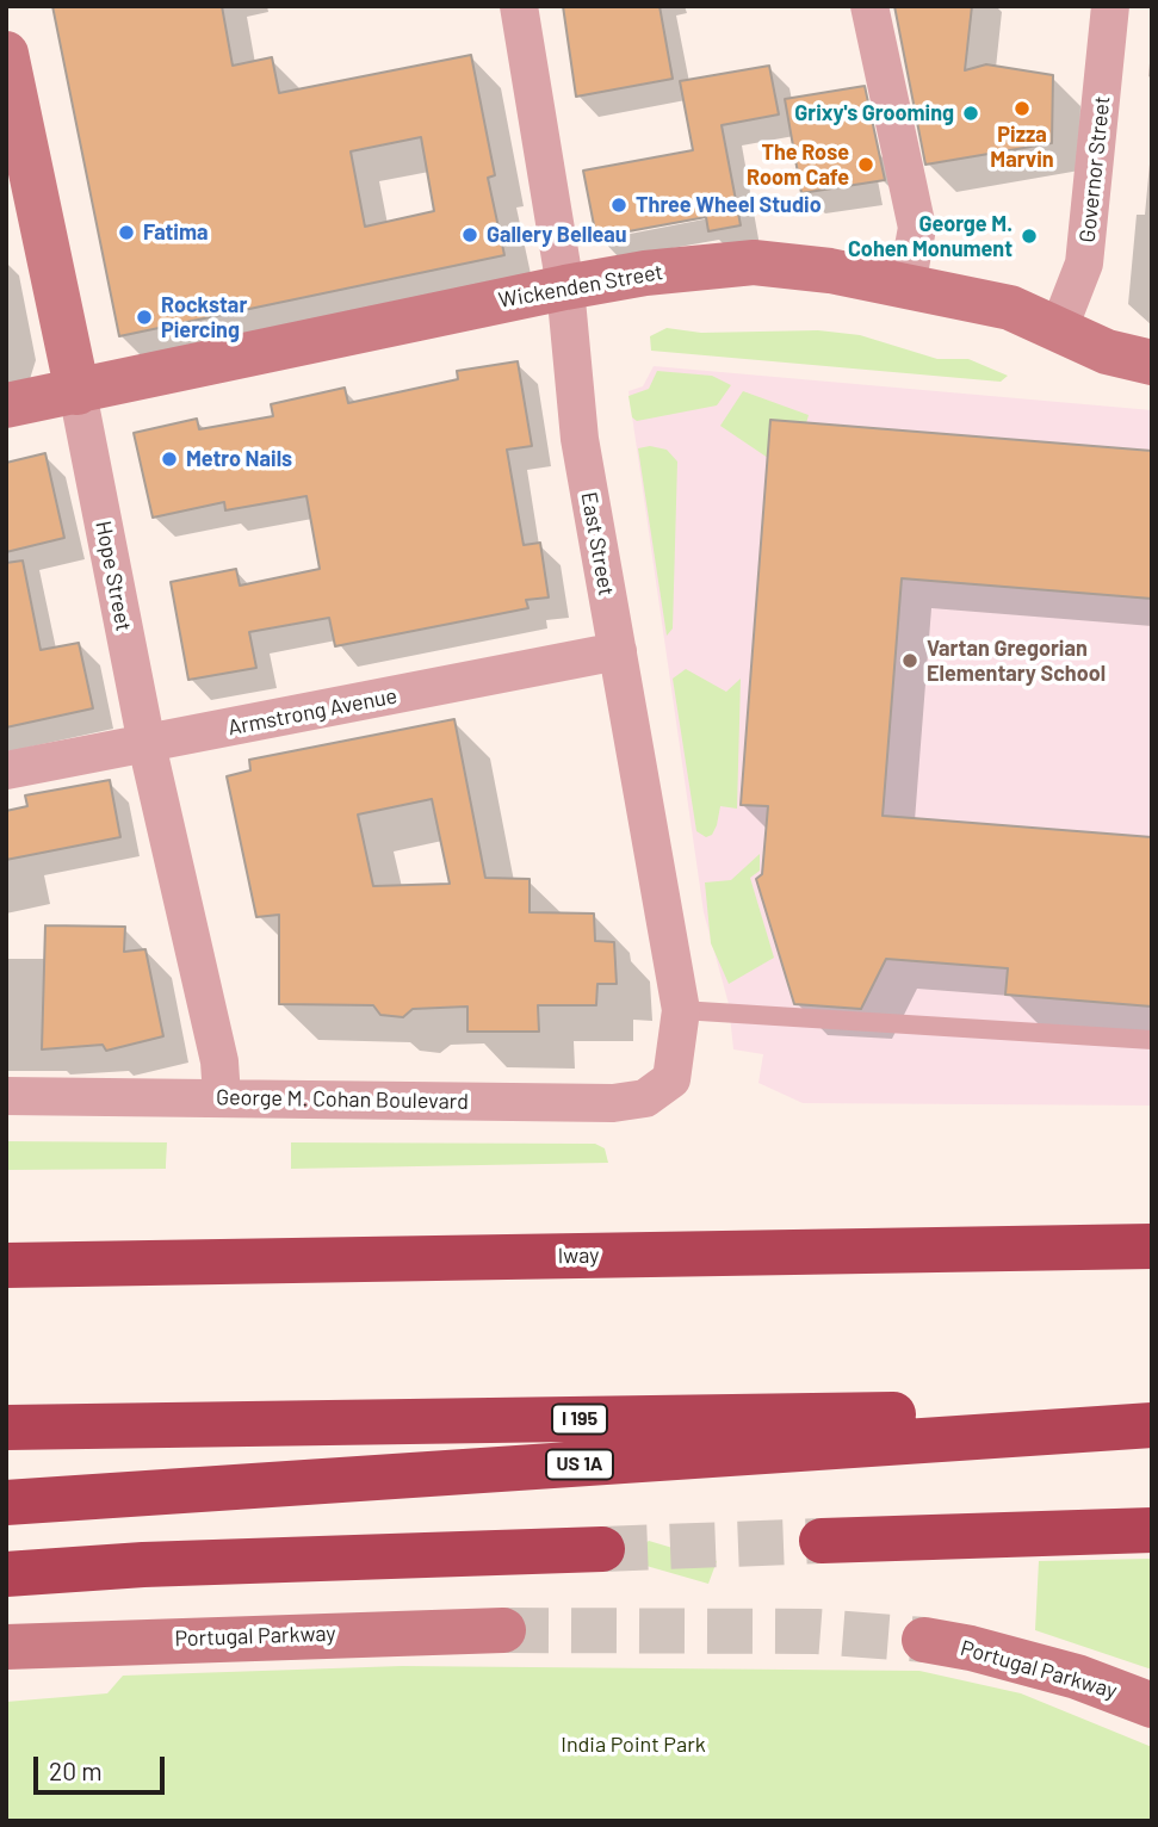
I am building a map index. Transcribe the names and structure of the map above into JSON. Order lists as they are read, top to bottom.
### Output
{
  "streets": {
    "highway": ["Iway", "I 195", "US 1A"],
    "main road": ["Wickenden Street", "Hope Street", "Portugal Parkway"],
    "street": [
      "Governor Street",
      "East Street",
      "Armstrong Avenue",
      "George M. Cohan Boulevard"
    ]
  },
  "crossings": [
    ["Governor Street", "Wickenden Street"],
    ["Wickenden Street", "East Street"],
    ["Wickenden Street", "Hope Street"],
    ["East Street", "Armstrong Avenue"],
    ["East Street", "George M. Cohan Boulevard"],
    ["Hope Street", "Armstrong Avenue"],
    ["Hope Street", "George M. Cohan Boulevard"]
  ],
  "parks": ["India Point Park"],
  "places": [
    "Pizza Marvin",
    "Grixy's Grooming",
    "The Rose Room Cafe",
    "Three Wheel Studio",
    "Fatima",
    "Gallery Belleau",
    "George M. Cohen Monument",
    "Rockstar Piercing",
    "Metro Nails",
    "Vartan Gregorian Elementary School"
  ],
  "scale_bar": "20 m"
}
